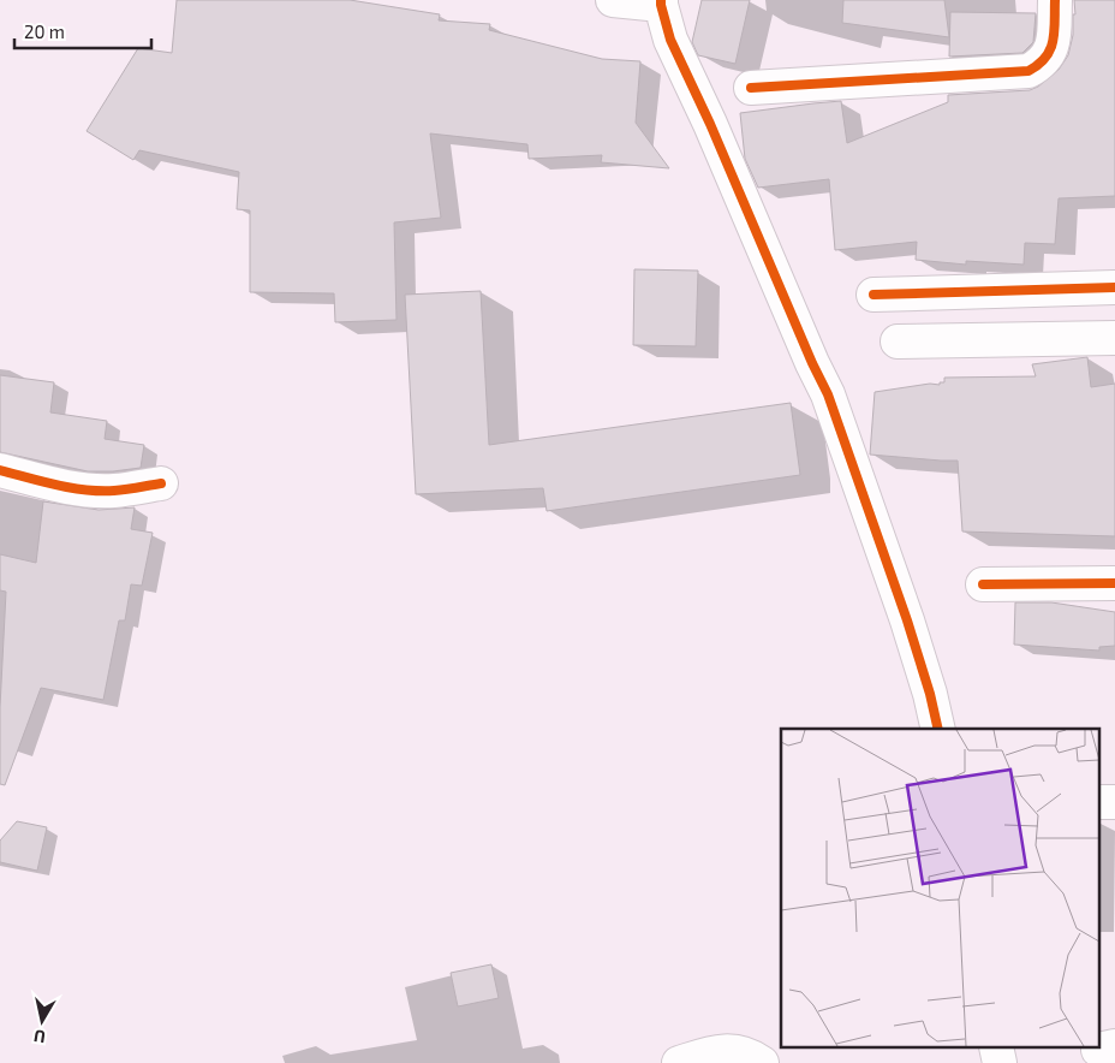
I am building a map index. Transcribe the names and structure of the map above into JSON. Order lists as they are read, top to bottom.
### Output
{
  "scale_bar": "20 m",
  "north": "bottom"
}
